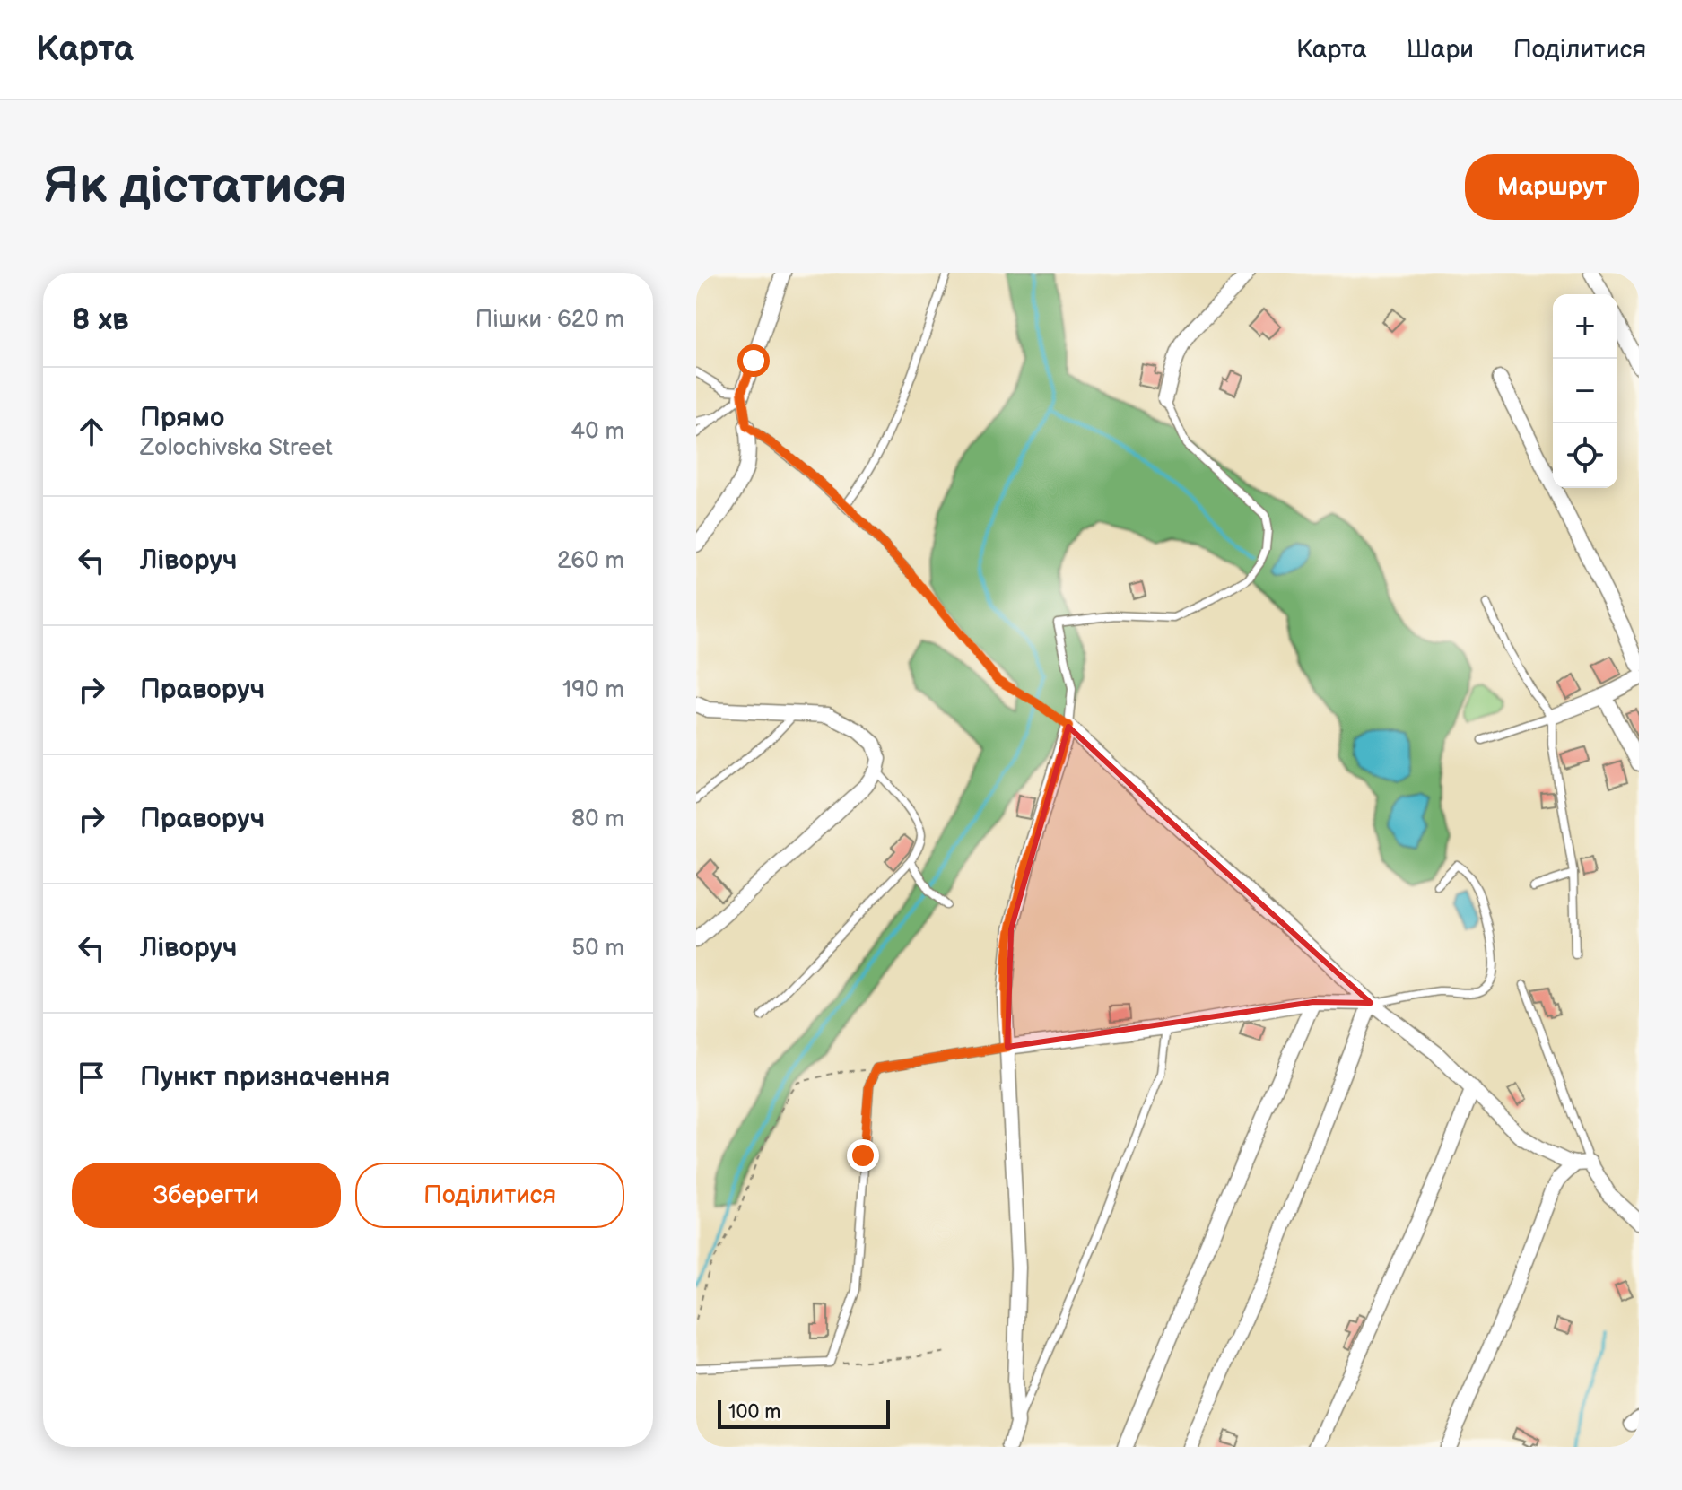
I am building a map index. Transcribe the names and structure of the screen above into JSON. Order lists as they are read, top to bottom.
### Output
{
  "scale_bar": "100 m",
  "page": {
    "header": "Карта",
    "nav": ["Карта", "Шари", "Поділитися"],
    "buttons": [
      "Маршрут",
      ["Зберегти", "Поділитися"]
    ],
    "title": "Як дістатися",
    "heading": ["8 хв", "Пішки · 620 m"],
    "map_buttons": ["+", "−"],
    "list": [
      ["Прямо", "Zolochivska Street", "40 m"],
      ["Ліворуч", "260 m"],
      ["Праворуч", "190 m"],
      ["Праворуч", "80 m"],
      ["Ліворуч", "50 m"],
      "Пункт призначення"
    ],
    "scale": "100 m"
  }
}
